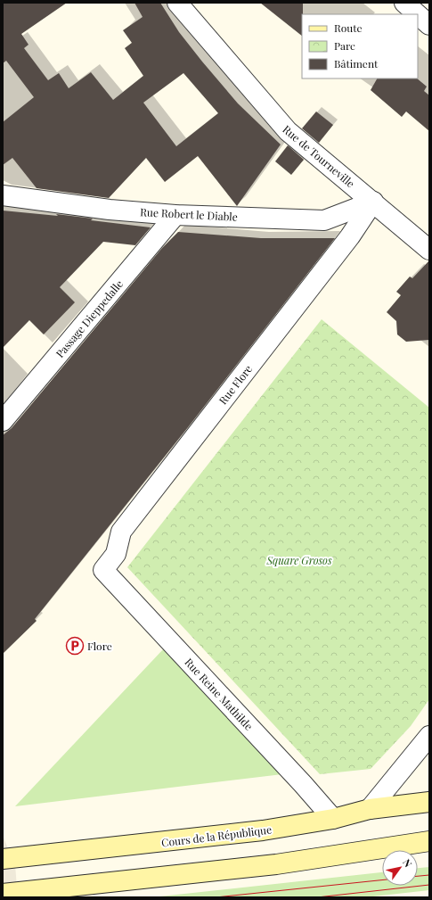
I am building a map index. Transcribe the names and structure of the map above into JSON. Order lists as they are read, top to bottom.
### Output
{
  "streets": {
    "main road": ["Cours de la République"],
    "street": [
      "Rue de Tourneville",
      "Rue Robert le Diable",
      "Passage Dieppedalle",
      "Rue Flore",
      "Rue Reine Mathilde"
    ]
  },
  "crossings": [
    ["Rue de Tourneville", "Rue Robert le Diable"],
    ["Rue de Tourneville", "Rue Flore"],
    ["Rue Robert le Diable", "Passage Dieppedalle"],
    ["Rue Robert le Diable", "Rue Flore"],
    ["Rue Flore", "Rue Reine Mathilde"],
    ["Rue Reine Mathilde", "Cours de la République"]
  ],
  "parks": ["Square Grosos"],
  "places": {
    "parking": ["Flore"]
  },
  "legend": ["Route", "Parc", "Bâtiment"],
  "north": "top right"
}
